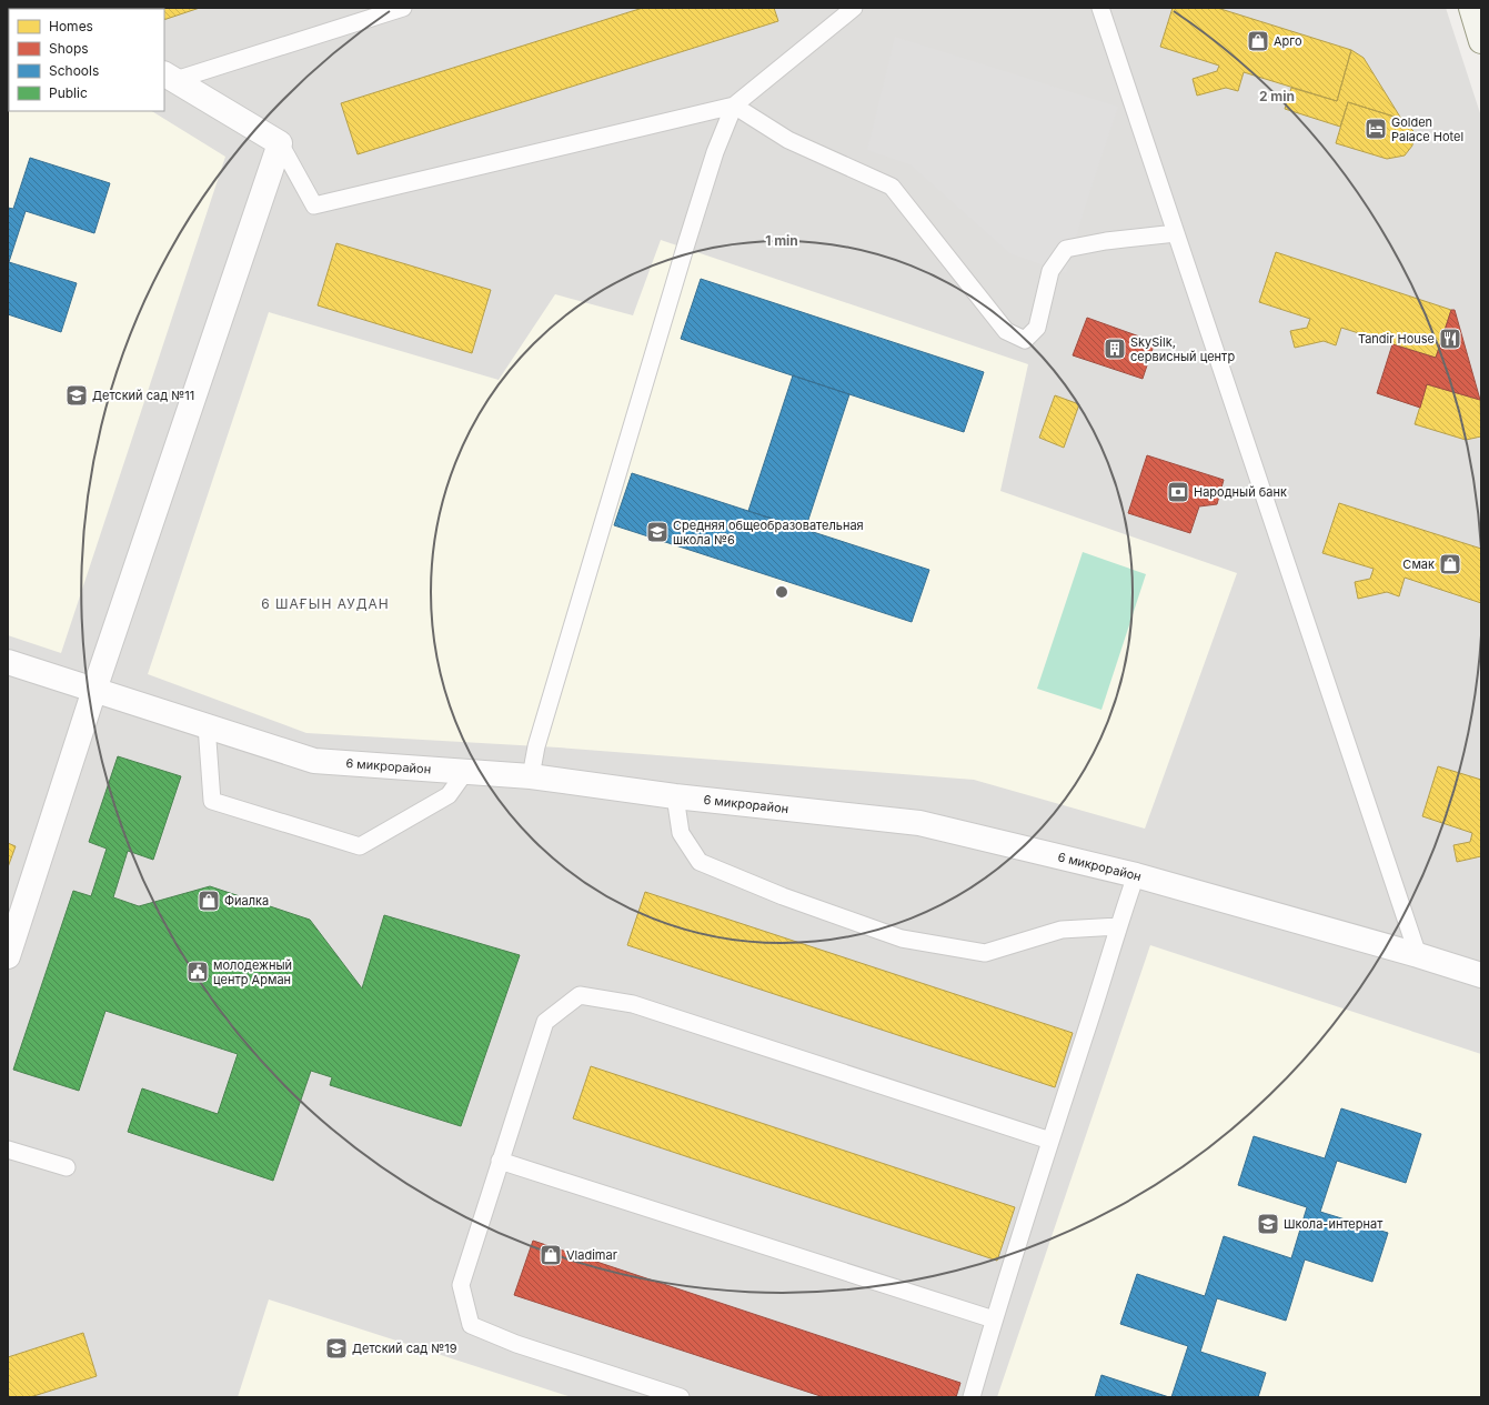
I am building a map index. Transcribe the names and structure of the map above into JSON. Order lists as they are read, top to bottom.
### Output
{
  "streets": {
    "street": ["6 микрорайон"]
  },
  "districts": ["6 ШАҒЫН АУДАН"],
  "places": {
    "shop": [
      "Арго",
      "Смак",
      "Фиалка",
      "Vladimar"
    ],
    "hotel": ["Golden Palace Hotel"],
    "restaurant": ["Tandir House"],
    "building": ["SkySilk, сервисный центр"],
    "school or university": [
      "Детский сад №11",
      "Средняя общеобразовательная школа №6",
      "Школа-интернат",
      "Детский сад №19"
    ],
    "bank": ["Народный банк"],
    "public building": ["молодежный центр Арман"]
  },
  "legend": [
    "Homes",
    "Shops",
    "Schools",
    "Public"
  ],
  "rings": ["2 min", "1 min"]
}
